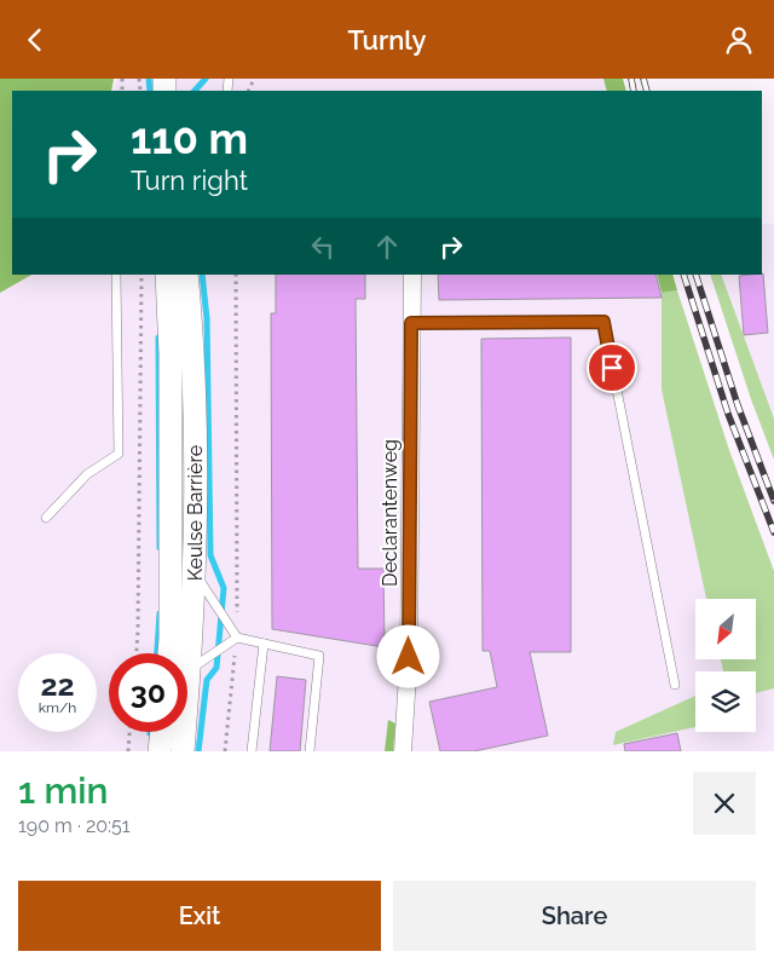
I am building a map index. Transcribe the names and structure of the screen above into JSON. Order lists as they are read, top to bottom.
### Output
{
  "streets": {
    "main road": ["Keulse Barrière"],
    "street": ["Declarantenweg"]
  },
  "north": "bottom left",
  "page": {
    "header": "Turnly",
    "turn": ["110 m", "Turn right"],
    "speed": "22 km/h",
    "limit": "30",
    "heading": ["1 min", "190 m · 20:51"],
    "buttons": ["Exit", "Share"]
  }
}
